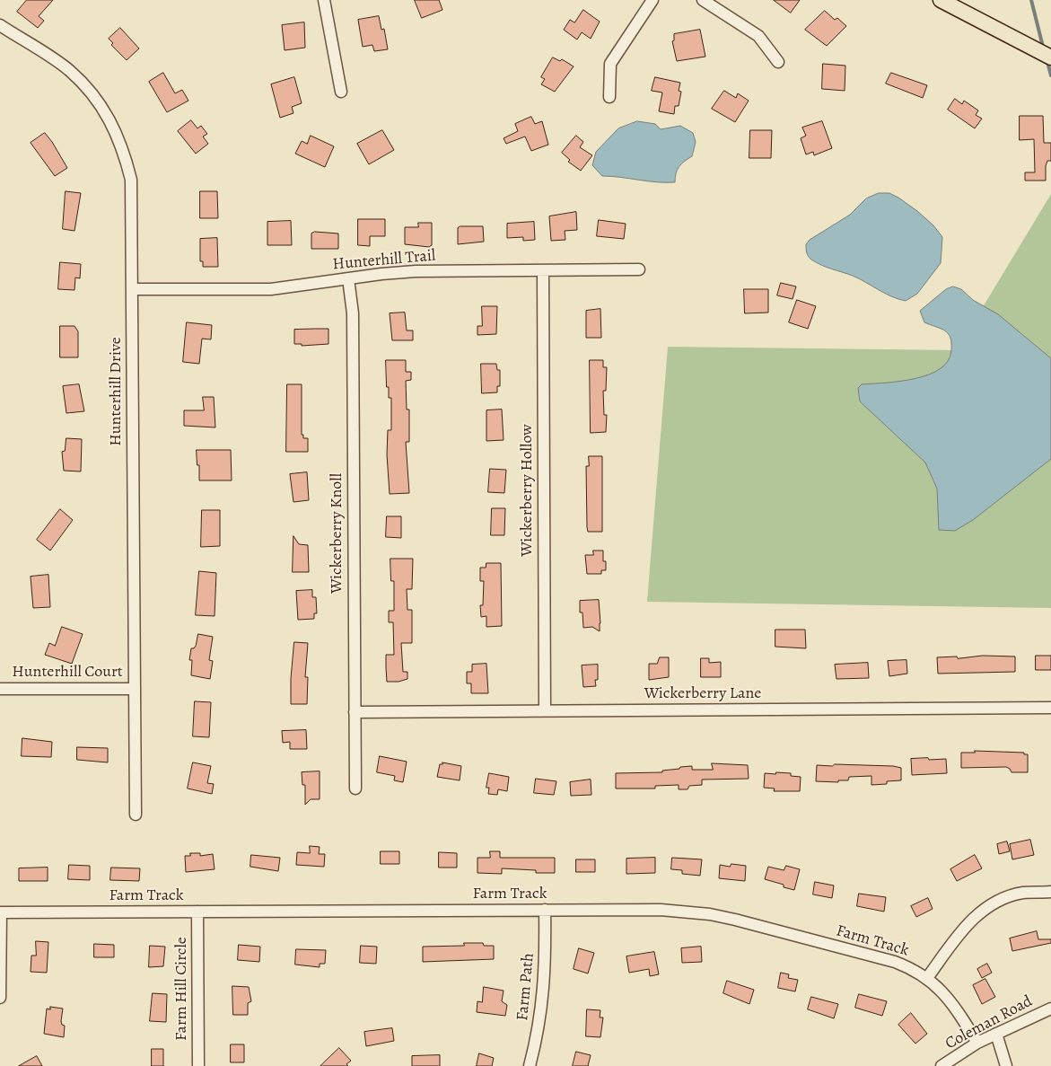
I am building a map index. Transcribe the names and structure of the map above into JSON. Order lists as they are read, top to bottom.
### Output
{
  "streets": {
    "street": [
      "Hunterhill Trail",
      "Hunterhill Drive",
      "Wickerberry Hollow",
      "Wickerberry Knoll",
      "Hunterhill Court",
      "Wickerberry Lane",
      "Farm Track",
      "Farm Path",
      "Farm Hill Circle",
      "Coleman Road"
    ]
  },
  "crossings": [
    ["Hunterhill Trail", "Hunterhill Drive"],
    ["Hunterhill Trail", "Wickerberry Hollow"],
    ["Hunterhill Trail", "Wickerberry Knoll"],
    ["Hunterhill Drive", "Hunterhill Court"],
    ["Wickerberry Hollow", "Wickerberry Lane"],
    ["Wickerberry Knoll", "Wickerberry Lane"],
    ["Farm Track", "Farm Path"],
    ["Farm Track", "Farm Hill Circle"],
    ["Farm Track", "Coleman Road"]
  ]
}
